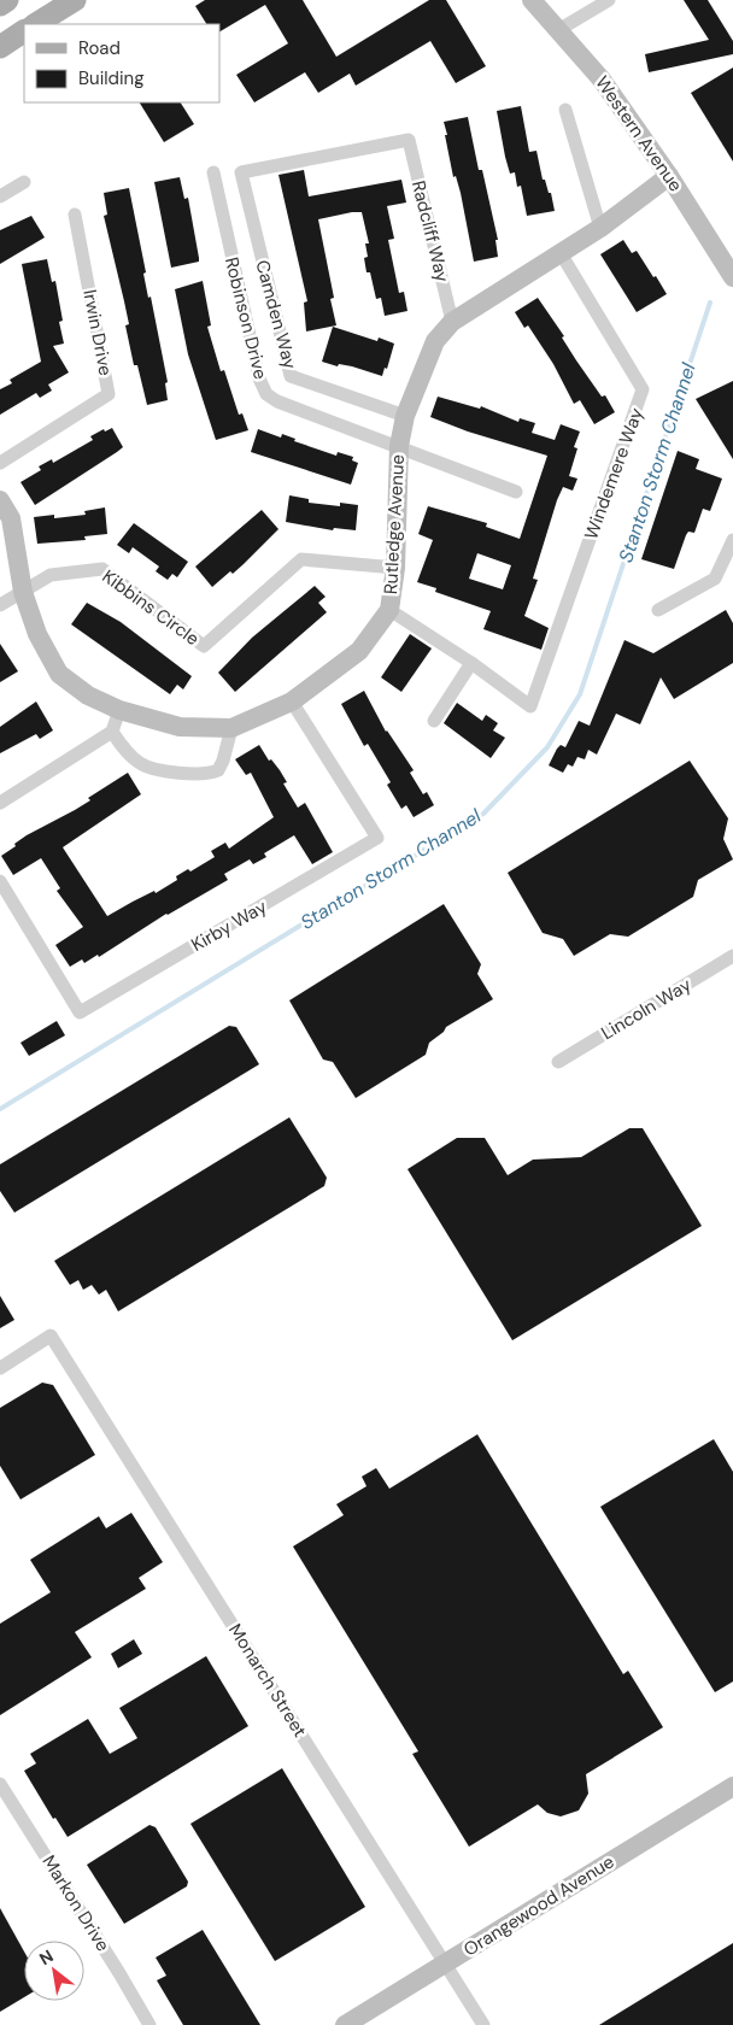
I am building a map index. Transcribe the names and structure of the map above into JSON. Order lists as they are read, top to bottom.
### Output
{
  "streets": {
    "street": [
      "Western Avenue",
      "Radcliff Way",
      "Camden Way",
      "Robinson Drive",
      "Irwin Drive",
      "Windemere Way",
      "Rutledge Avenue",
      "Kibbins Circle",
      "Kirby Way",
      "Lincoln Way",
      "Monarch Street",
      "Markon Drive",
      "Orangewood Avenue"
    ]
  },
  "crossings": [
    ["Western Avenue", "Rutledge Avenue"],
    ["Radcliff Way", "Camden Way"],
    ["Radcliff Way", "Rutledge Avenue"],
    ["Camden Way", "Rutledge Avenue"],
    ["Robinson Drive", "Rutledge Avenue"],
    ["Windemere Way", "Rutledge Avenue"],
    ["Rutledge Avenue", "Kibbins Circle"],
    ["Rutledge Avenue", "Kirby Way"],
    ["Monarch Street", "Orangewood Avenue"]
  ],
  "water": ["Stanton Storm Channel"],
  "legend": ["Road", "Building"],
  "north": "top left"
}
